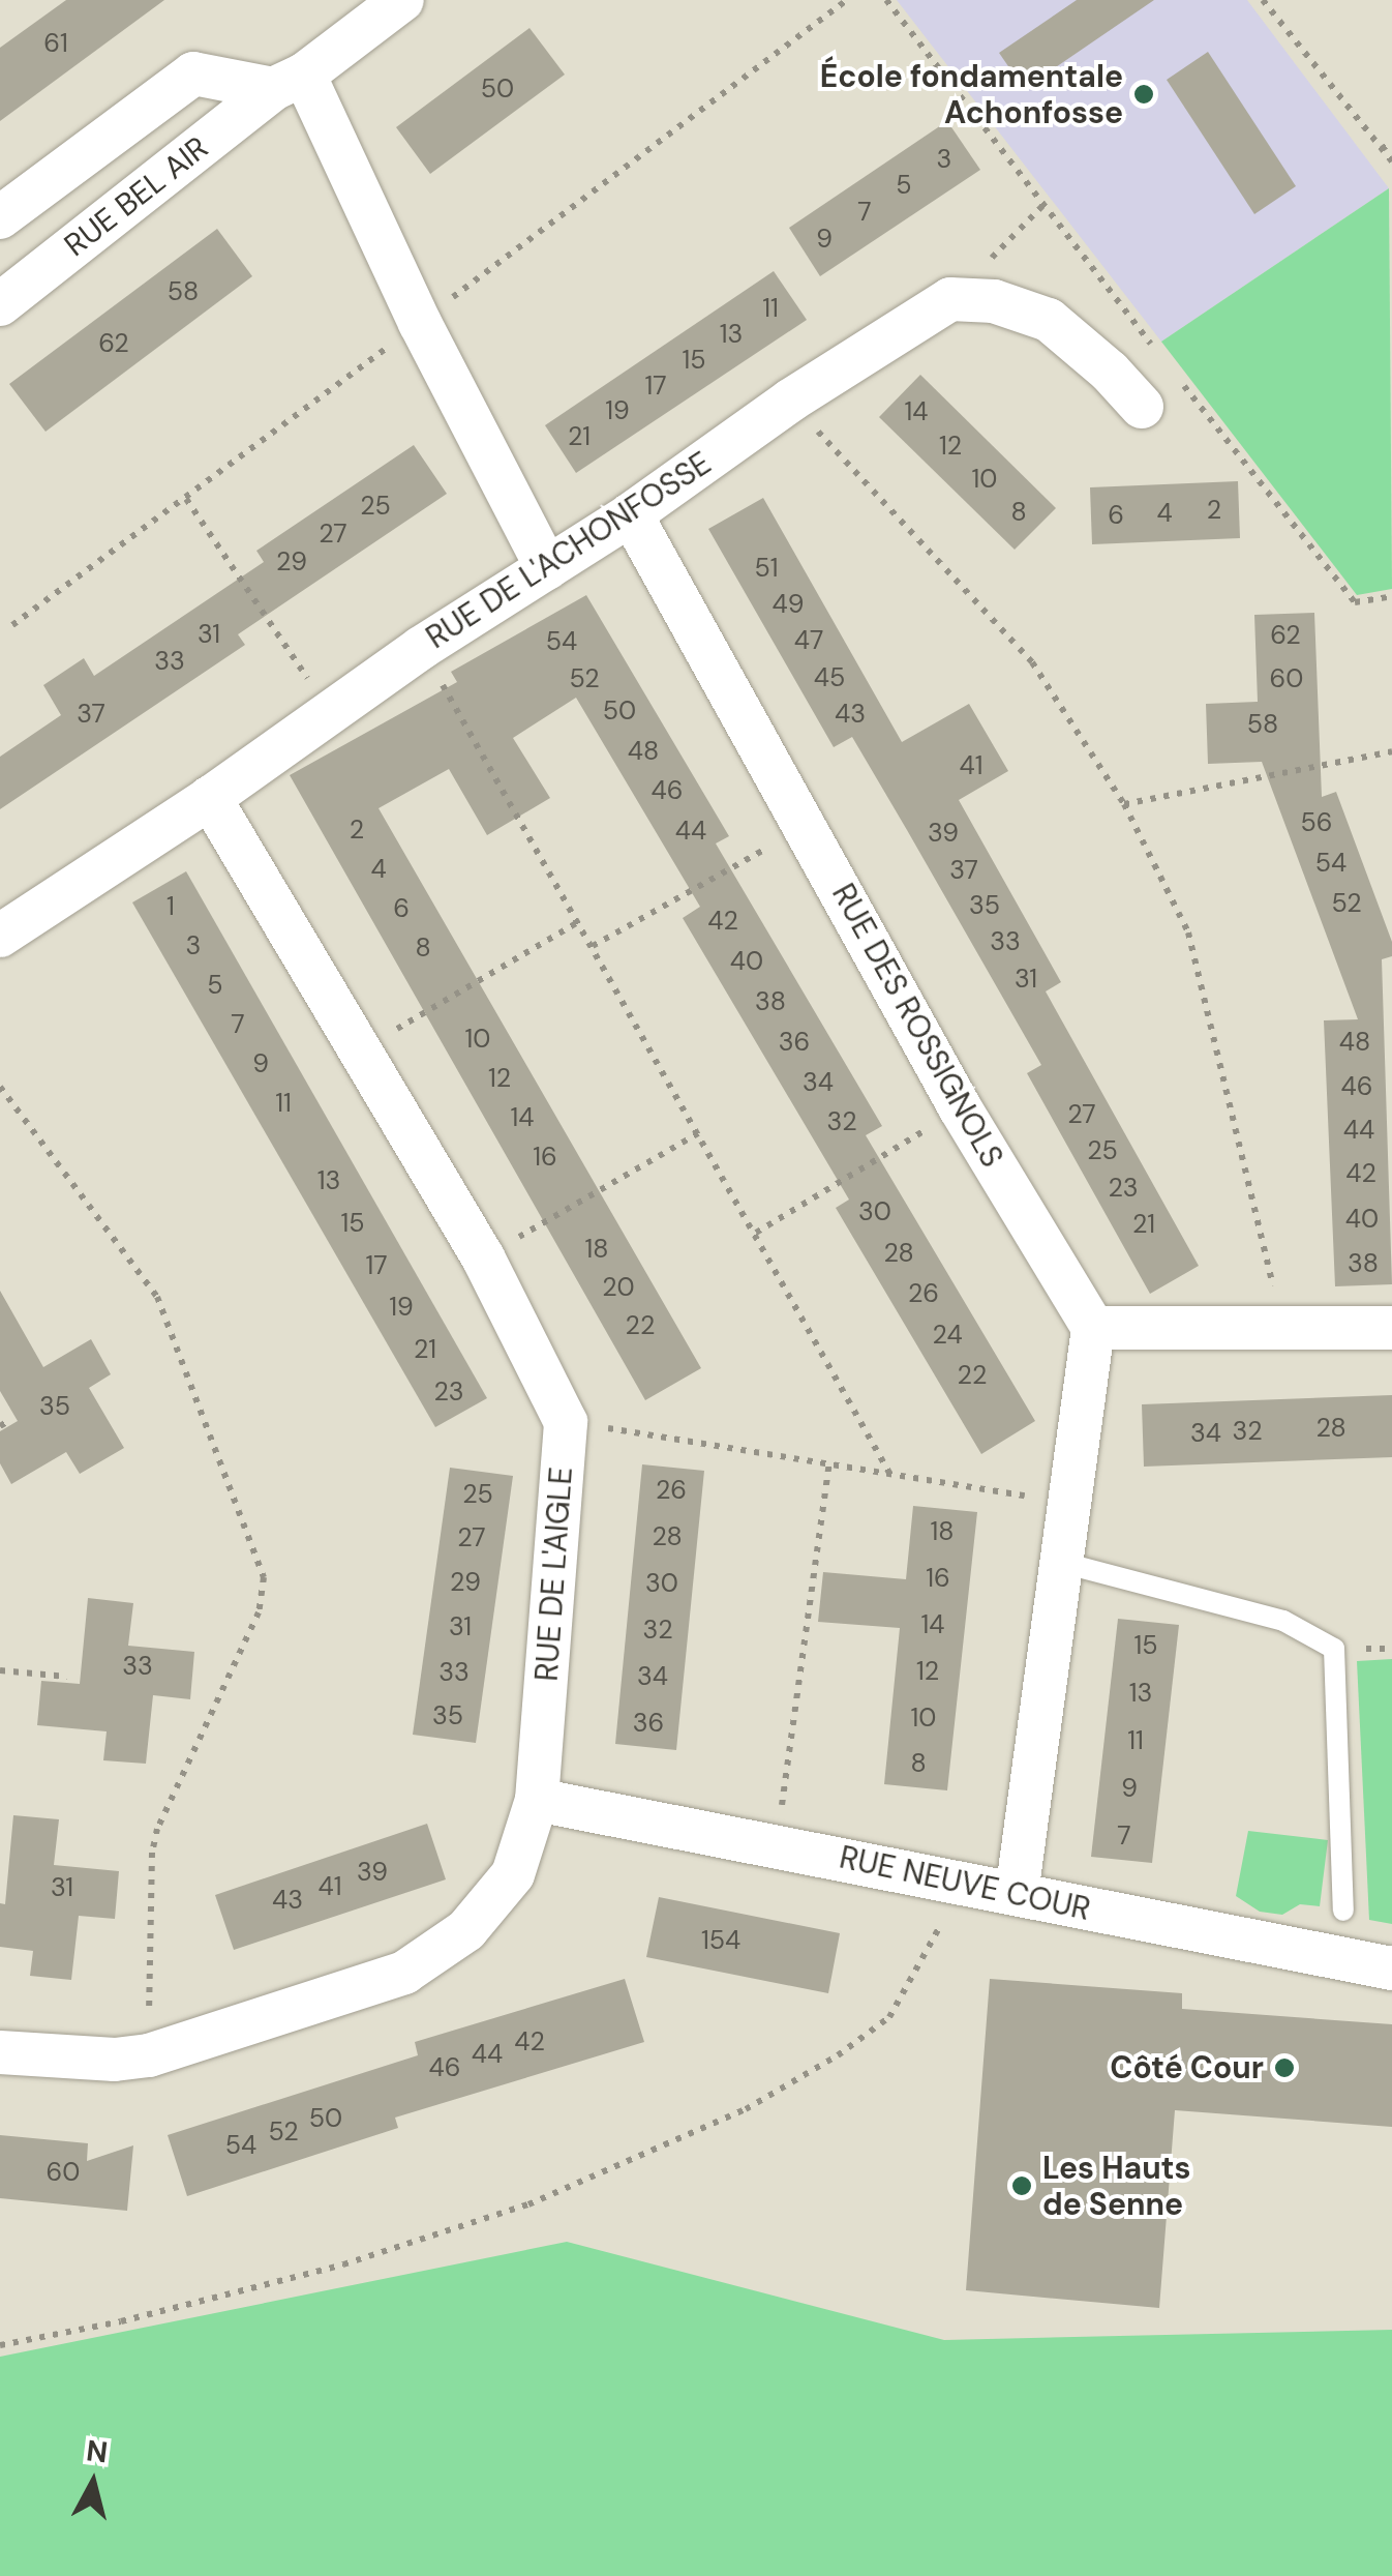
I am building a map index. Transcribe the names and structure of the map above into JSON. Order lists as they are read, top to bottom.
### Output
{
  "streets": {
    "street": [
      "RUE BEL AIR",
      "RUE DE L'ACHONFOSSE",
      "RUE DES ROSSIGNOLS",
      "RUE DE L'AIGLE",
      "RUE NEUVE COUR"
    ]
  },
  "crossings": [
    ["RUE DE L'ACHONFOSSE", "RUE DES ROSSIGNOLS"],
    ["RUE DE L'ACHONFOSSE", "RUE DE L'AIGLE"],
    ["RUE DE L'AIGLE", "RUE NEUVE COUR"]
  ],
  "places": ["École fondamentale Achonfosse", "Côté Cour", "Les Hauts de Senne"],
  "house_numbers": [
    "61",
    "50",
    "3",
    "5",
    "7",
    "9",
    "58",
    "11",
    "13",
    "62",
    "15",
    "17",
    "19",
    "14",
    "21",
    "12",
    "10",
    "25",
    "2",
    "8",
    "4",
    "6",
    "27",
    "29",
    "51",
    "49",
    "31",
    "62",
    "47",
    "54",
    "33",
    "45",
    "52",
    "60",
    "50",
    "37",
    "43",
    "58",
    "48",
    "41",
    "46",
    "56",
    "2",
    "44",
    "39",
    "54",
    "4",
    "37",
    "52",
    "35",
    "1",
    "6",
    "42",
    "33",
    "3",
    "8",
    "40",
    "31",
    "5",
    "38",
    "7",
    "10",
    "36",
    "48",
    "9",
    "12",
    "34",
    "46",
    "11",
    "27",
    "14",
    "32",
    "44",
    "25",
    "16",
    "42",
    "13",
    "23",
    "30",
    "40",
    "15",
    "21",
    "18",
    "28",
    "38",
    "17",
    "20",
    "26",
    "19",
    "22",
    "24",
    "21",
    "22",
    "23",
    "35",
    "28",
    "32",
    "34",
    "26",
    "25",
    "18",
    "28",
    "27",
    "16",
    "29",
    "30",
    "14",
    "31",
    "32",
    "15",
    "33",
    "12",
    "33",
    "34",
    "13",
    "35",
    "10",
    "36",
    "11",
    "8",
    "9",
    "7",
    "39",
    "41",
    "31",
    "43",
    "154",
    "42",
    "44",
    "46",
    "50",
    "52",
    "54",
    "60"
  ],
  "north": "top"
}
